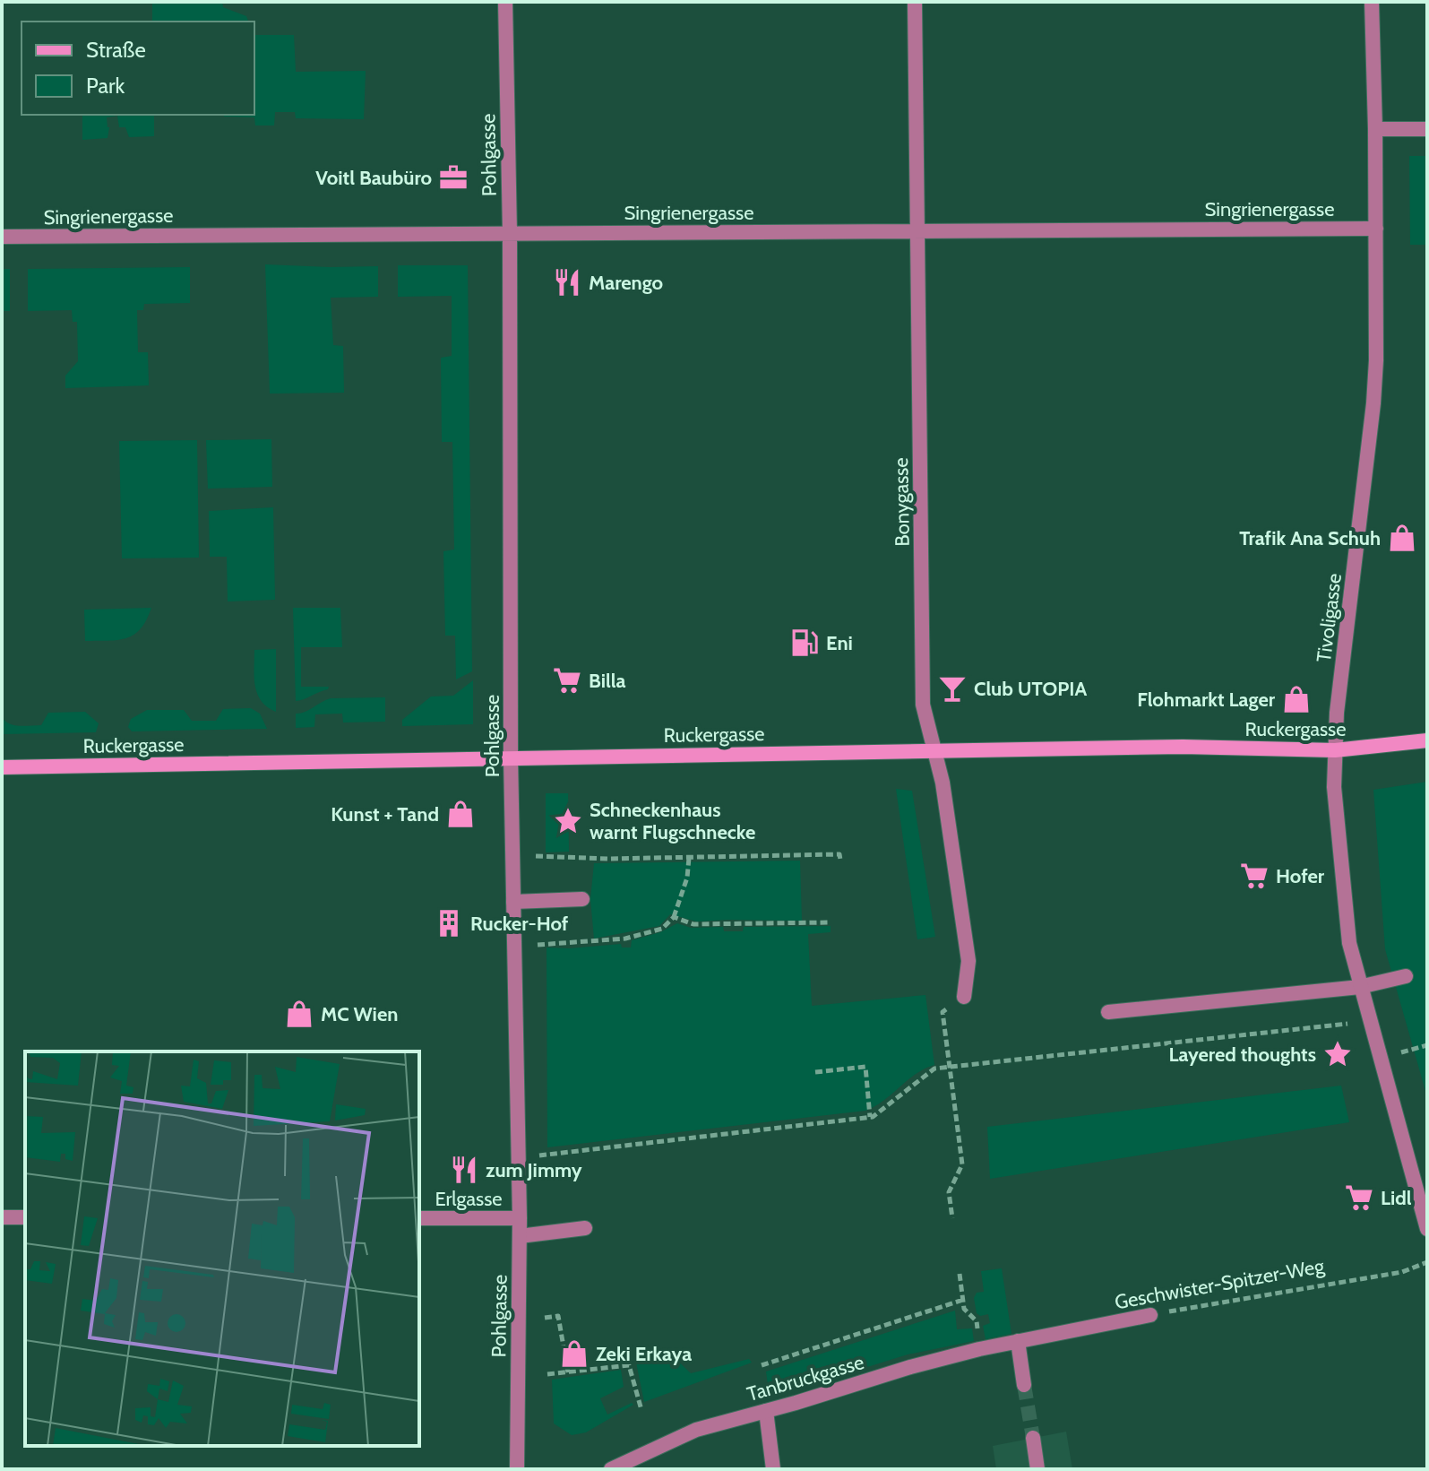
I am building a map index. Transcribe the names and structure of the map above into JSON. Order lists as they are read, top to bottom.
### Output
{
  "streets": {
    "main road": ["Ruckergasse"],
    "street": [
      "Pohlgasse",
      "Singrienergasse",
      "Bonygasse",
      "Tivoligasse",
      "Erlgasse",
      "Geschwister-Spitzer-Weg",
      "Tanbruckgasse"
    ]
  },
  "crossings": [
    ["Pohlgasse", "Singrienergasse"],
    ["Pohlgasse", "Ruckergasse"],
    ["Pohlgasse", "Erlgasse"],
    ["Singrienergasse", "Bonygasse"],
    ["Singrienergasse", "Tivoligasse"],
    ["Bonygasse", "Ruckergasse"],
    ["Tivoligasse", "Ruckergasse"],
    ["Geschwister-Spitzer-Weg", "Tanbruckgasse"]
  ],
  "places": {
    "office": ["Voitl Baubüro"],
    "restaurant": ["Marengo", "zum Jimmy"],
    "shop": [
      "Trafik Ana Schuh",
      "Flohmarkt Lager",
      "Kunst + Tand",
      "MC Wien",
      "Zeki Erkaya"
    ],
    "fuel station": ["Eni"],
    "supermarket": ["Billa", "Hofer", "Lidl"],
    "bar": ["Club UTOPIA"],
    "place": ["Schneckenhaus warnt Flugschnecke", "Layered thoughts"],
    "building": ["Rucker-Hof"]
  },
  "legend": ["Straße", "Park"]
}
